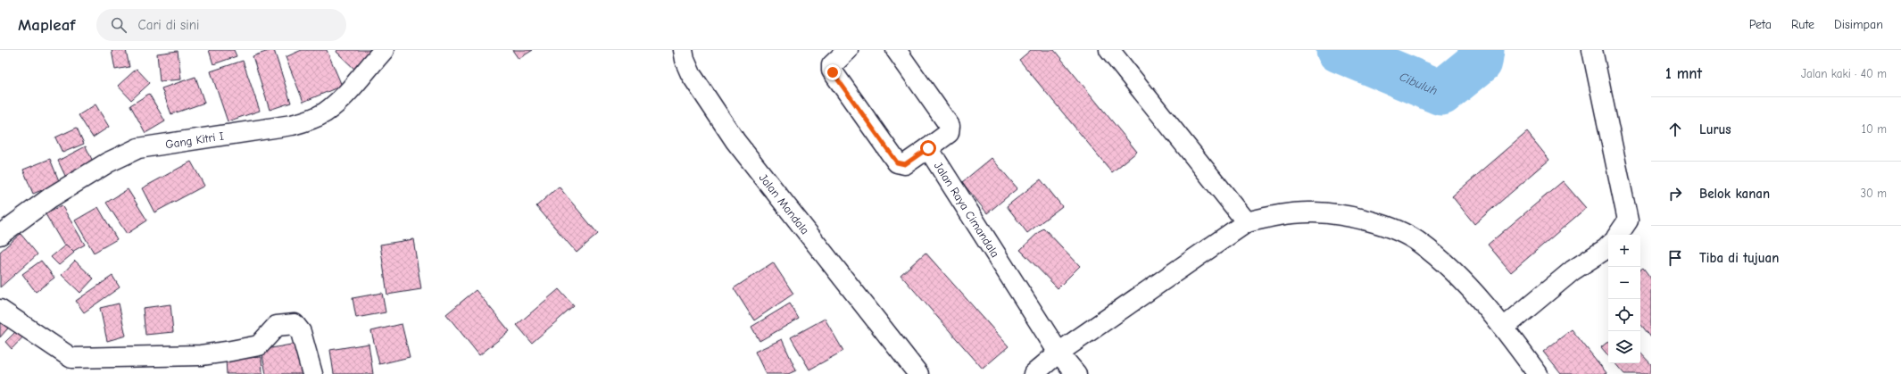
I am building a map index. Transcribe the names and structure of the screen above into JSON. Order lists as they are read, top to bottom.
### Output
{
  "streets": {
    "street": ["Gang Kitri I", "Jalan Mandala", "Jalan Raya Cimandala"]
  },
  "water": ["Cibuluh"],
  "page": {
    "header": "Mapleaf",
    "search": "Cari di sini",
    "nav": ["Peta", "Rute", "Disimpan"],
    "heading": ["1 mnt", "Jalan kaki · 40 m"],
    "list": [
      ["Lurus", "10 m"],
      ["Belok kanan", "30 m"],
      "Tiba di tujuan"
    ],
    "map_buttons": ["+", "−"]
  }
}
